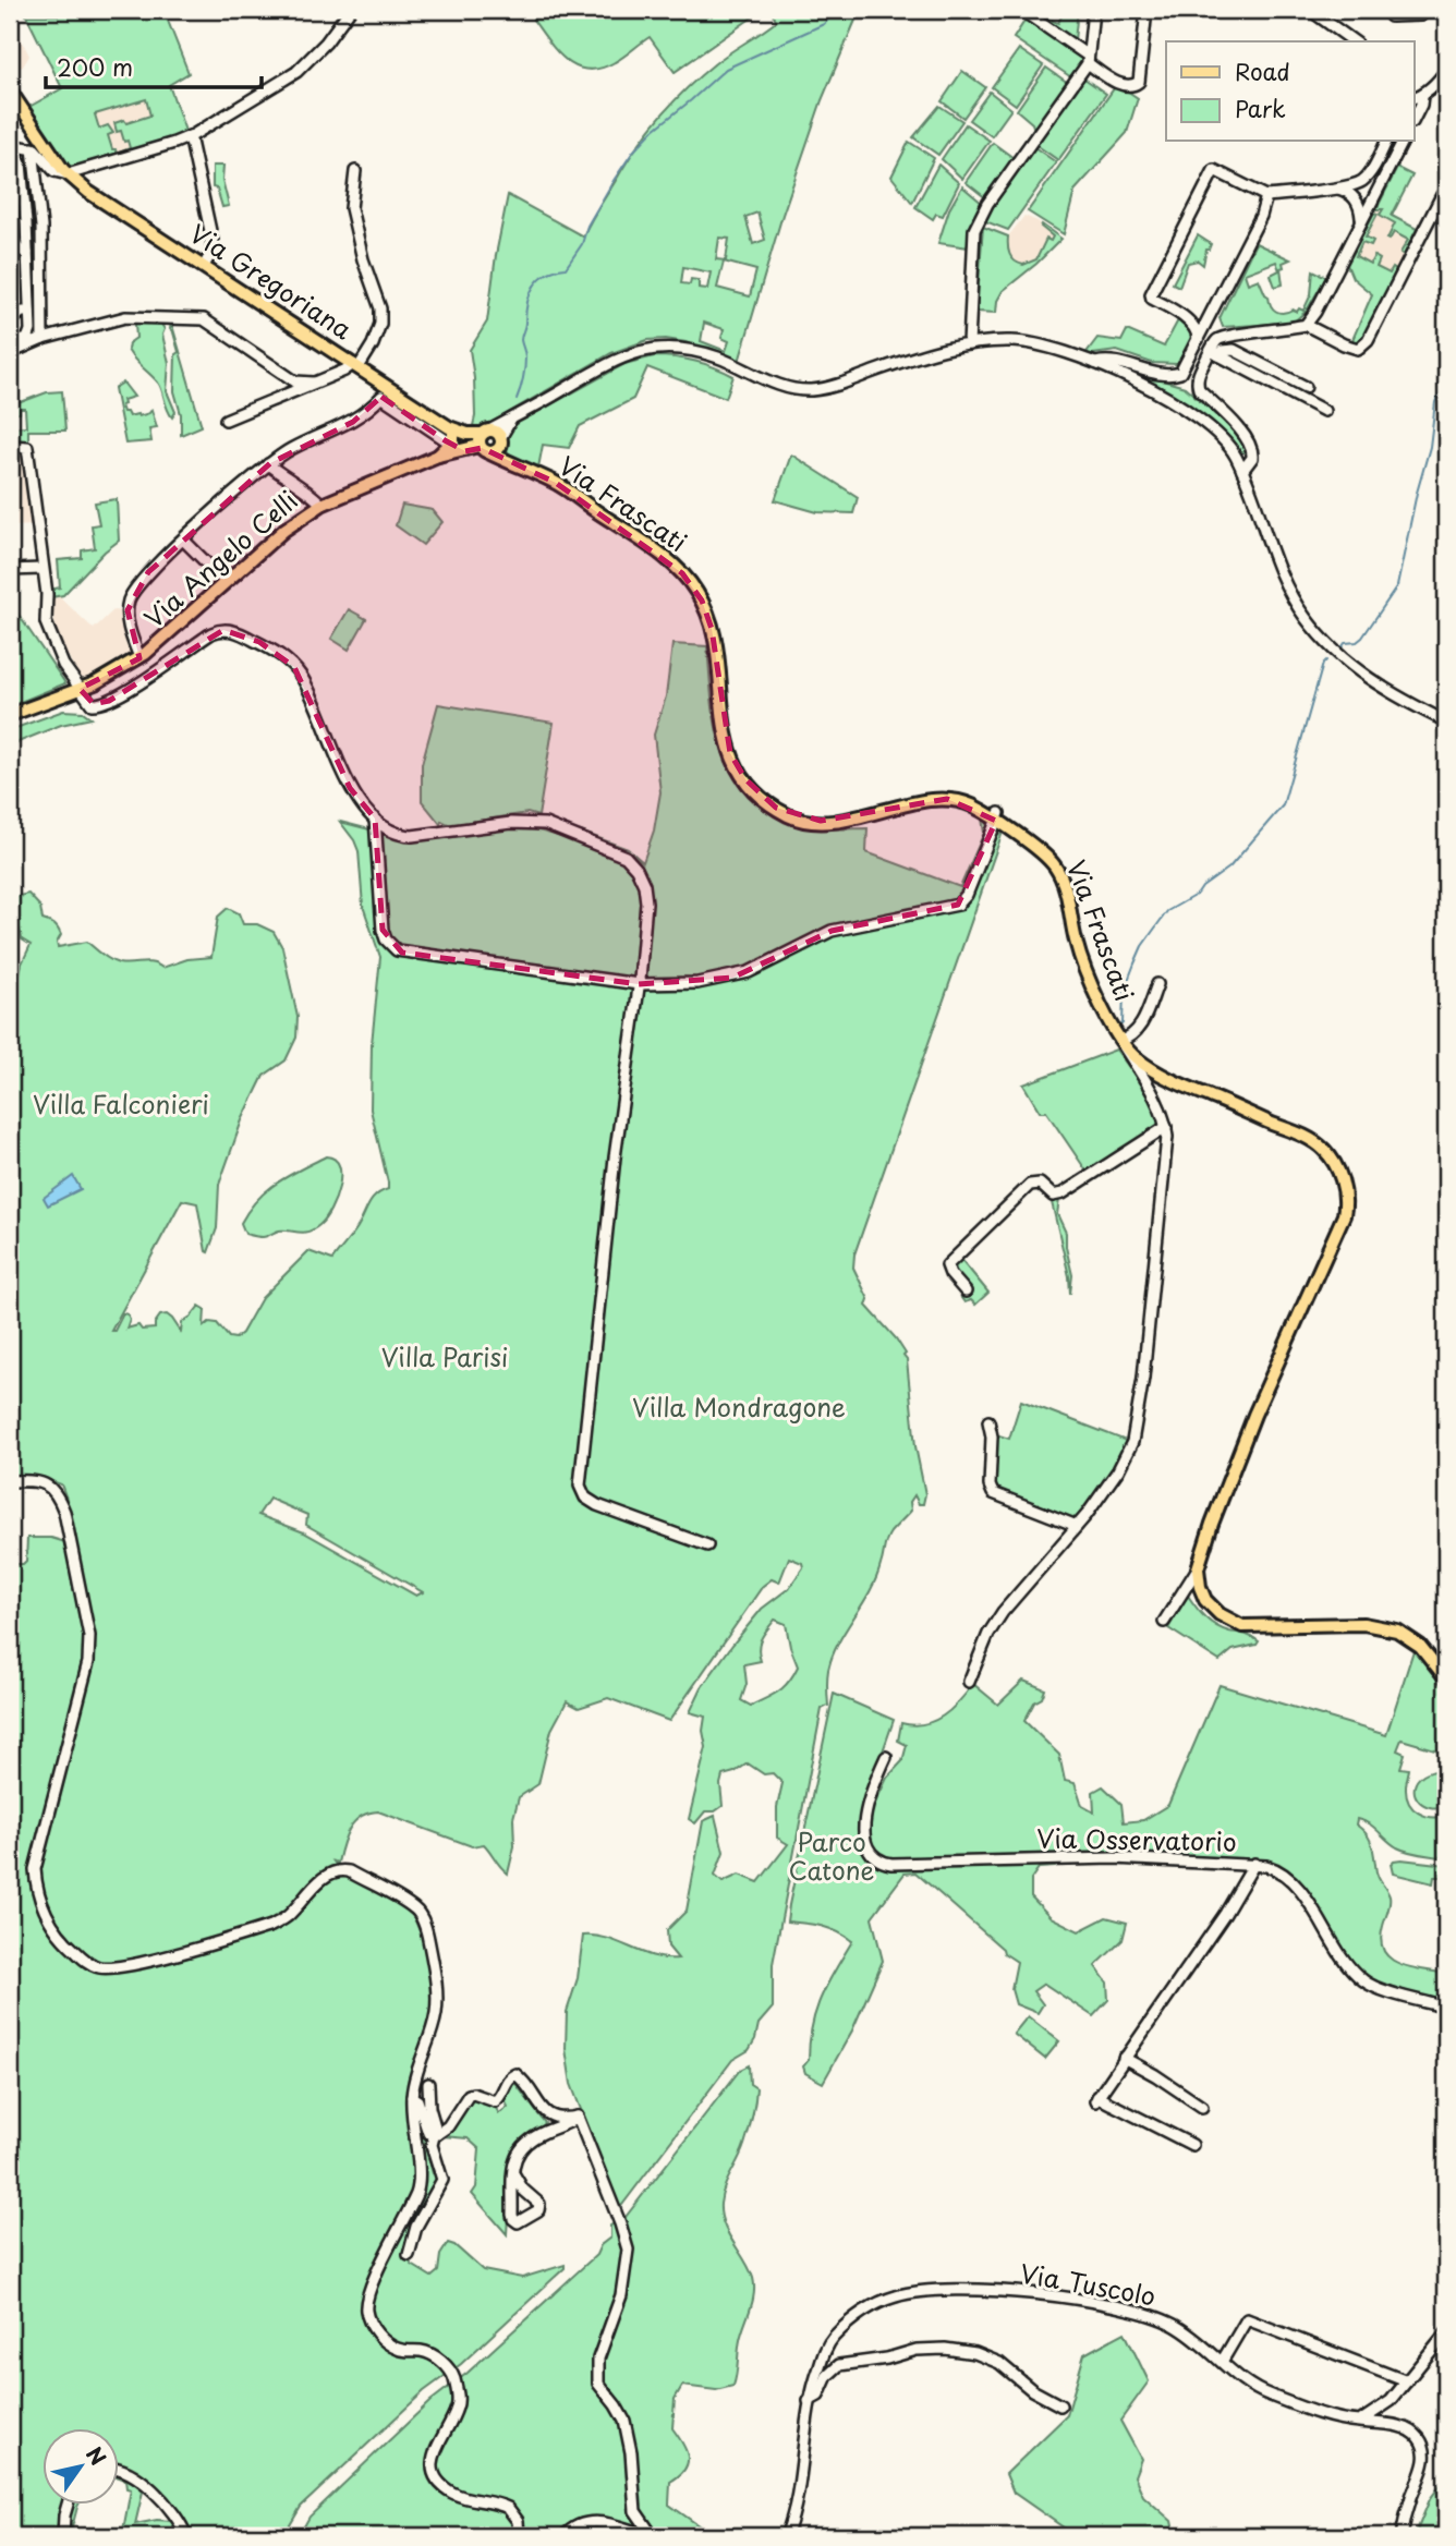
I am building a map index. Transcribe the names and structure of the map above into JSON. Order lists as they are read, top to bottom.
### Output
{
  "streets": {
    "main road": ["Via Gregoriana", "Via Frascati", "Via Angelo Celli"],
    "street": ["Via Osservatorio", "Via Tuscolo"]
  },
  "crossings": [
    ["Via Gregoriana", "Via Frascati"],
    ["Via Gregoriana", "Via Angelo Celli"],
    ["Via Frascati", "Via Angelo Celli"]
  ],
  "parks": [
    "Villa Falconieri",
    "Villa Parisi",
    "Villa Mondragone",
    "Parco Catone"
  ],
  "legend": ["Road", "Park"],
  "scale_bar": "200 m",
  "north": "top right"
}
